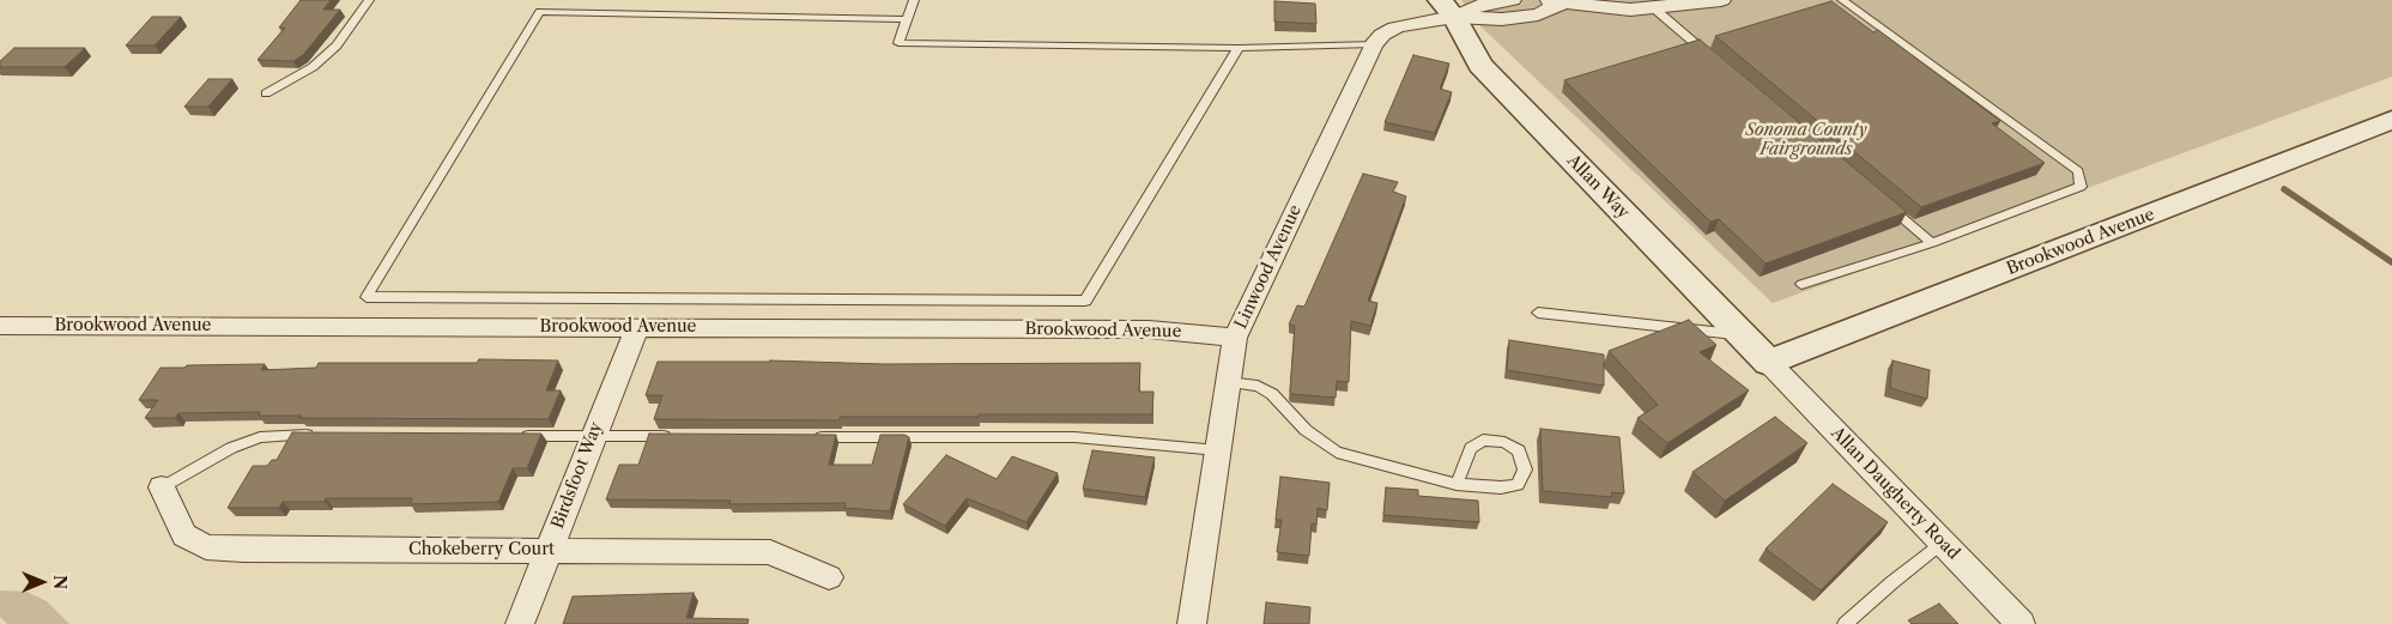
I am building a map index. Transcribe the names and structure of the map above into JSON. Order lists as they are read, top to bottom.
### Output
{
  "streets": {
    "street": [
      "Allan Way",
      "Brookwood Avenue",
      "Linwood Avenue",
      "Birdsfoot Way",
      "Allan Daugherty Road",
      "Chokeberry Court"
    ]
  },
  "crossings": [
    ["Allan Way", "Brookwood Avenue"],
    ["Allan Way", "Linwood Avenue"],
    ["Allan Way", "Allan Daugherty Road"],
    ["Brookwood Avenue", "Linwood Avenue"],
    ["Brookwood Avenue", "Birdsfoot Way"],
    ["Brookwood Avenue", "Allan Daugherty Road"],
    ["Birdsfoot Way", "Chokeberry Court"]
  ],
  "parks": ["Sonoma County Fairgrounds"],
  "north": "right"
}
